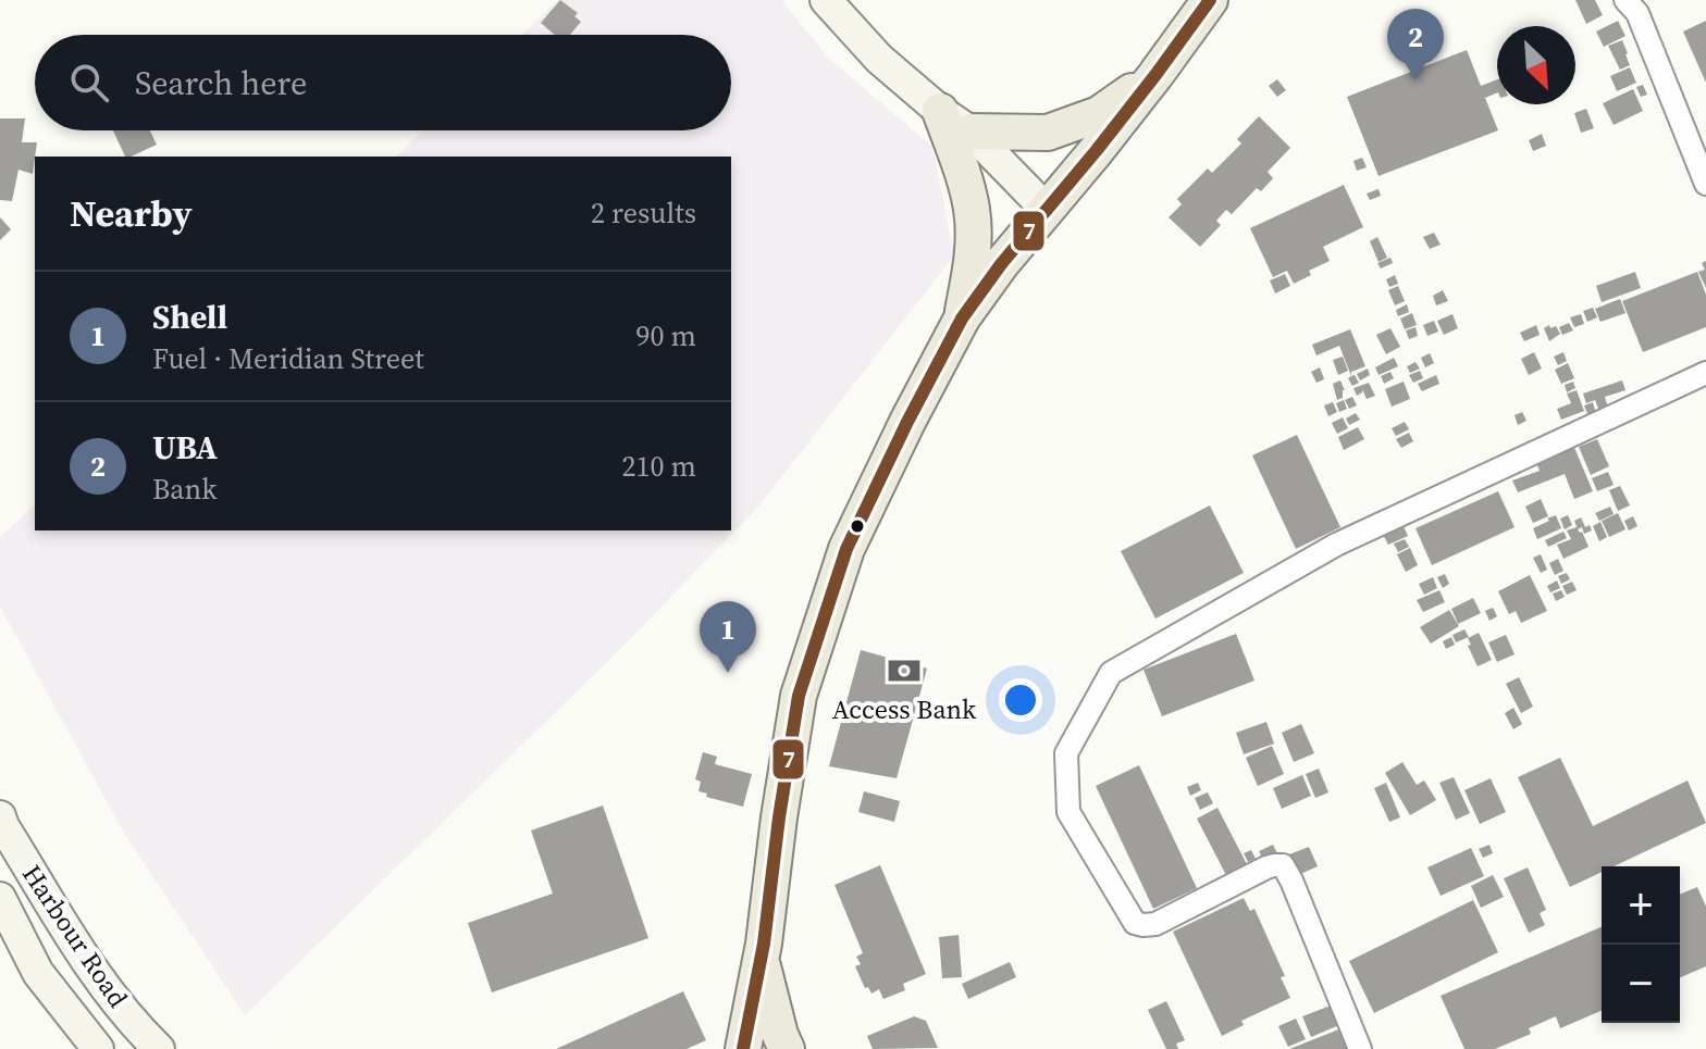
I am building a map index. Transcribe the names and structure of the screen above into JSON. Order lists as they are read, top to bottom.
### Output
{
  "streets": {
    "main road": ["Harbour Road"]
  },
  "places": {
    "bank": ["Access Bank"]
  },
  "lines": ["transit line 7"],
  "north": "bottom right",
  "page": {
    "pins": ["2", "1"],
    "search": "Search here",
    "heading": ["Nearby", "2 results"],
    "list": [
      {
        "mark": "1",
        "name": "Shell",
        "note": "Fuel · Meridian Street",
        "value": "90 m"
      },
      {
        "mark": "2",
        "name": "UBA",
        "note": "Bank",
        "value": "210 m"
      }
    ],
    "map_buttons": ["+", "−"]
  }
}
